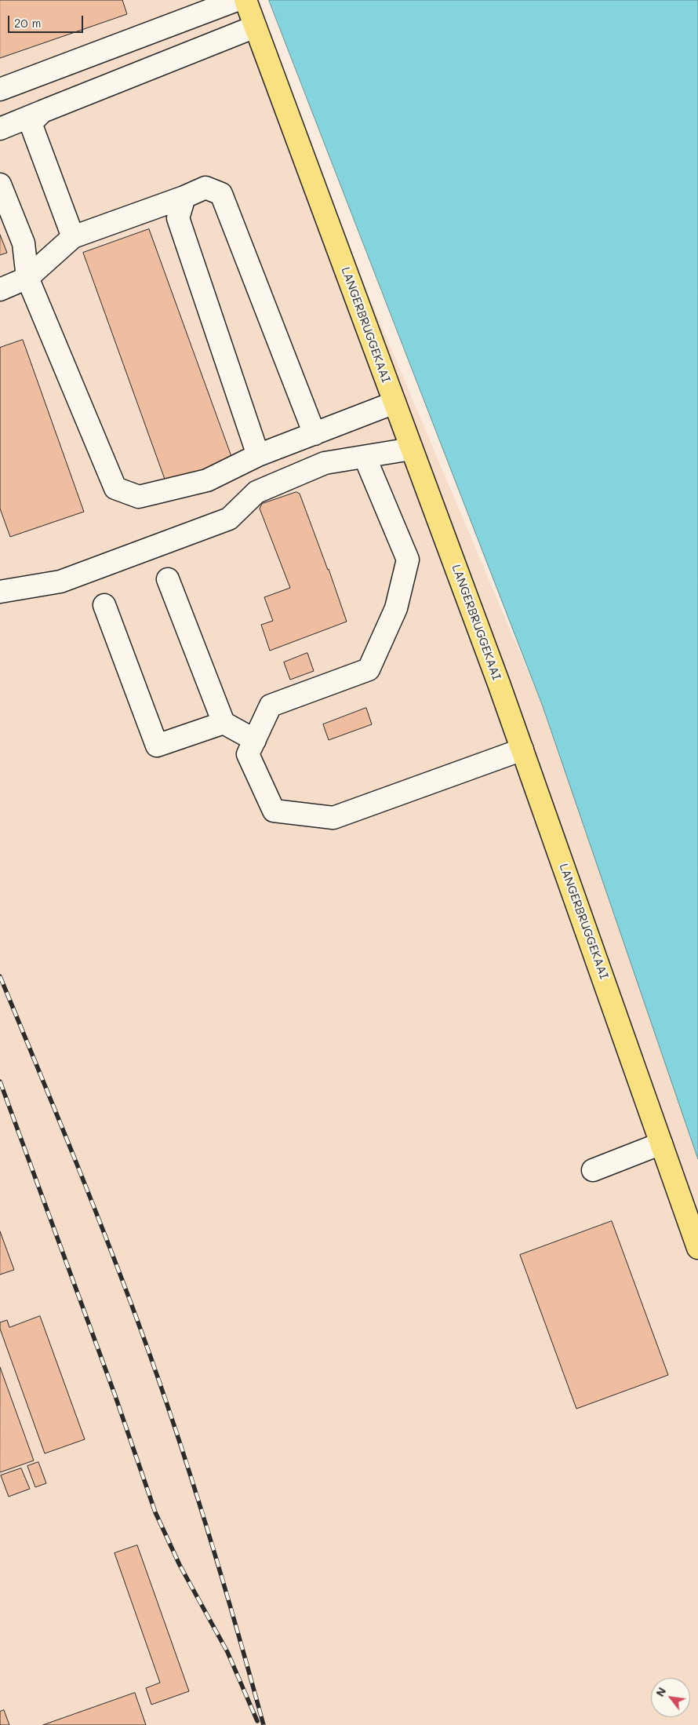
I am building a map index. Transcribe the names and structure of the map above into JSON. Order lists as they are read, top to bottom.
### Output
{
  "streets": {
    "main road": ["LANGERBRUGGEKAAI"]
  },
  "scale_bar": "20 m",
  "north": "top left"
}
